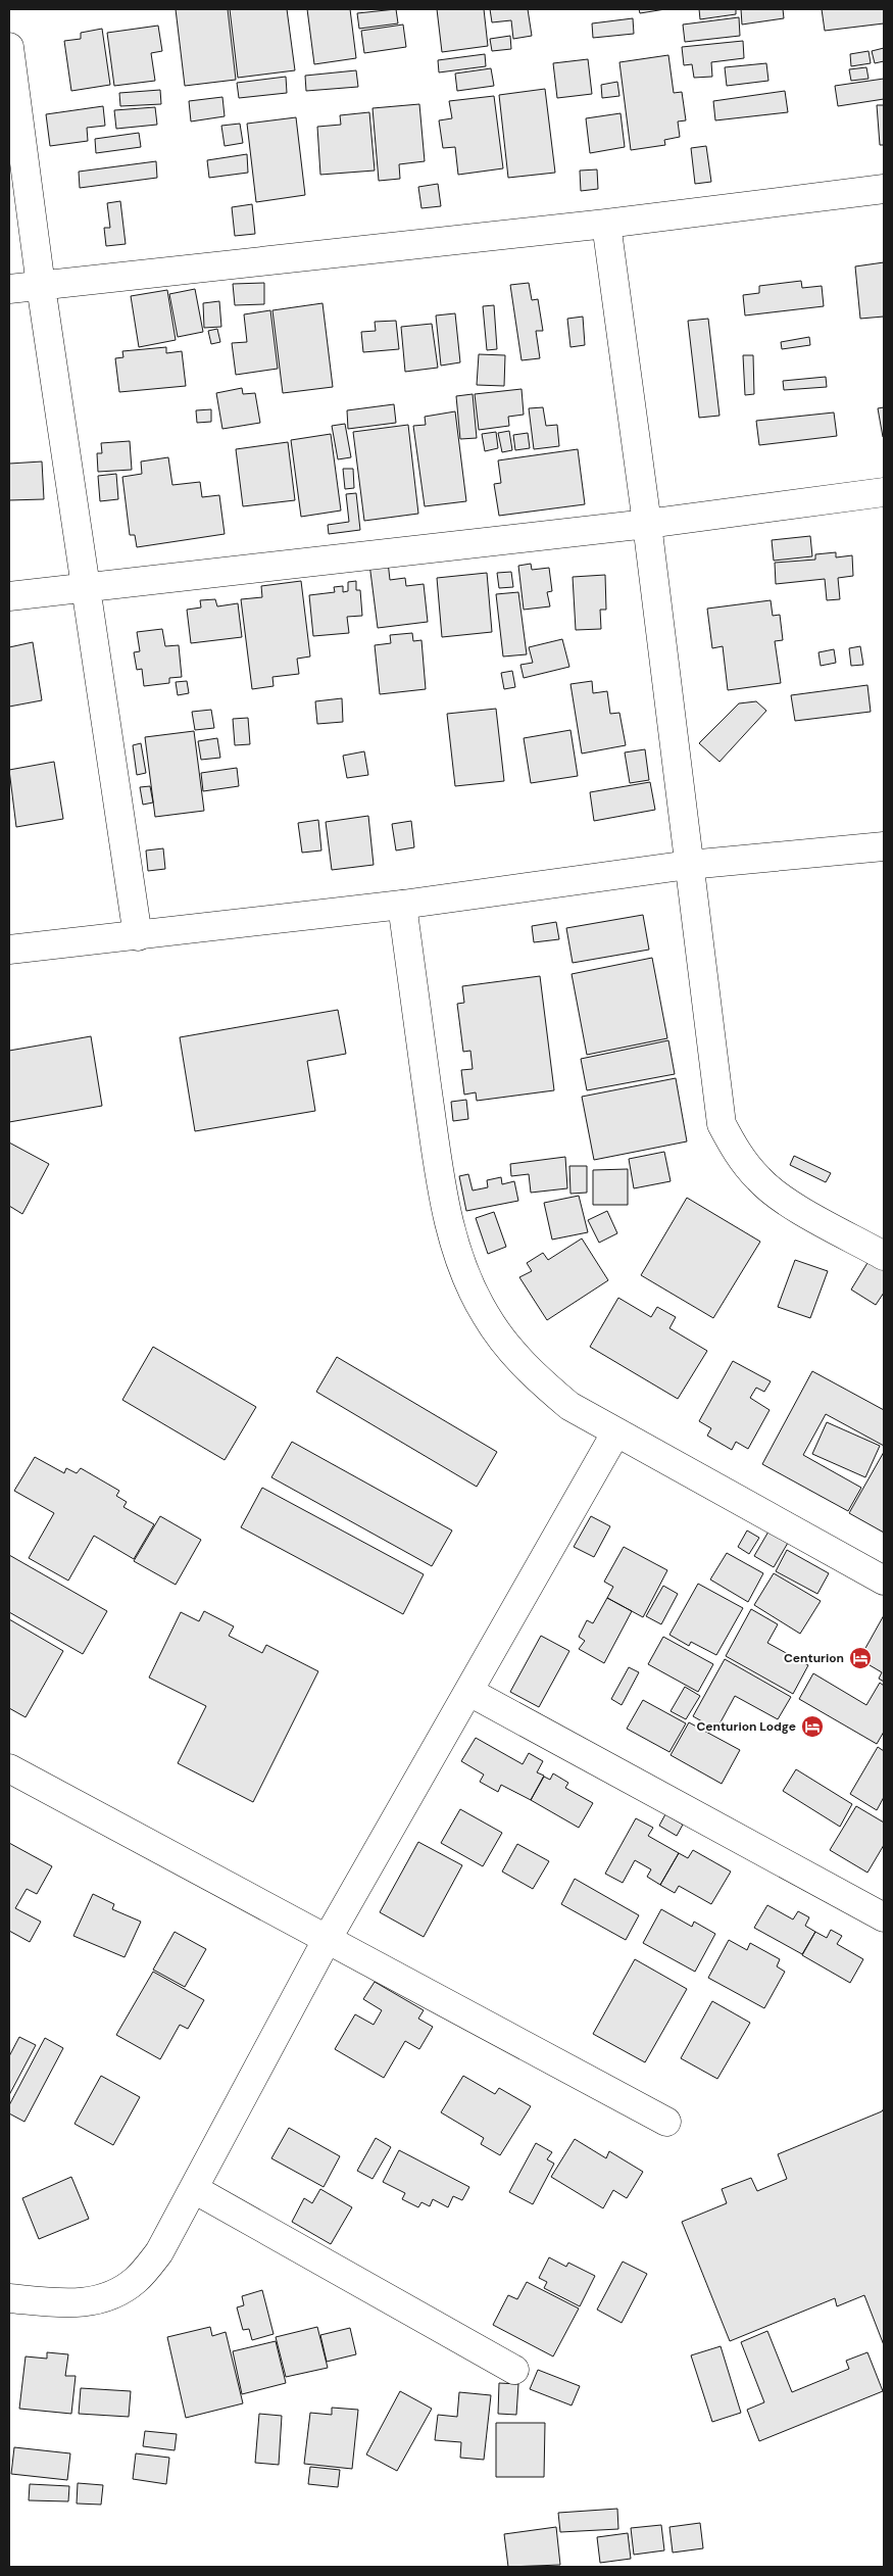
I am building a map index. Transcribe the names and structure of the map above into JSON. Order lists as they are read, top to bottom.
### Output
{
  "places": {
    "hotel": ["Centurion", "Centurion Lodge"]
  }
}
